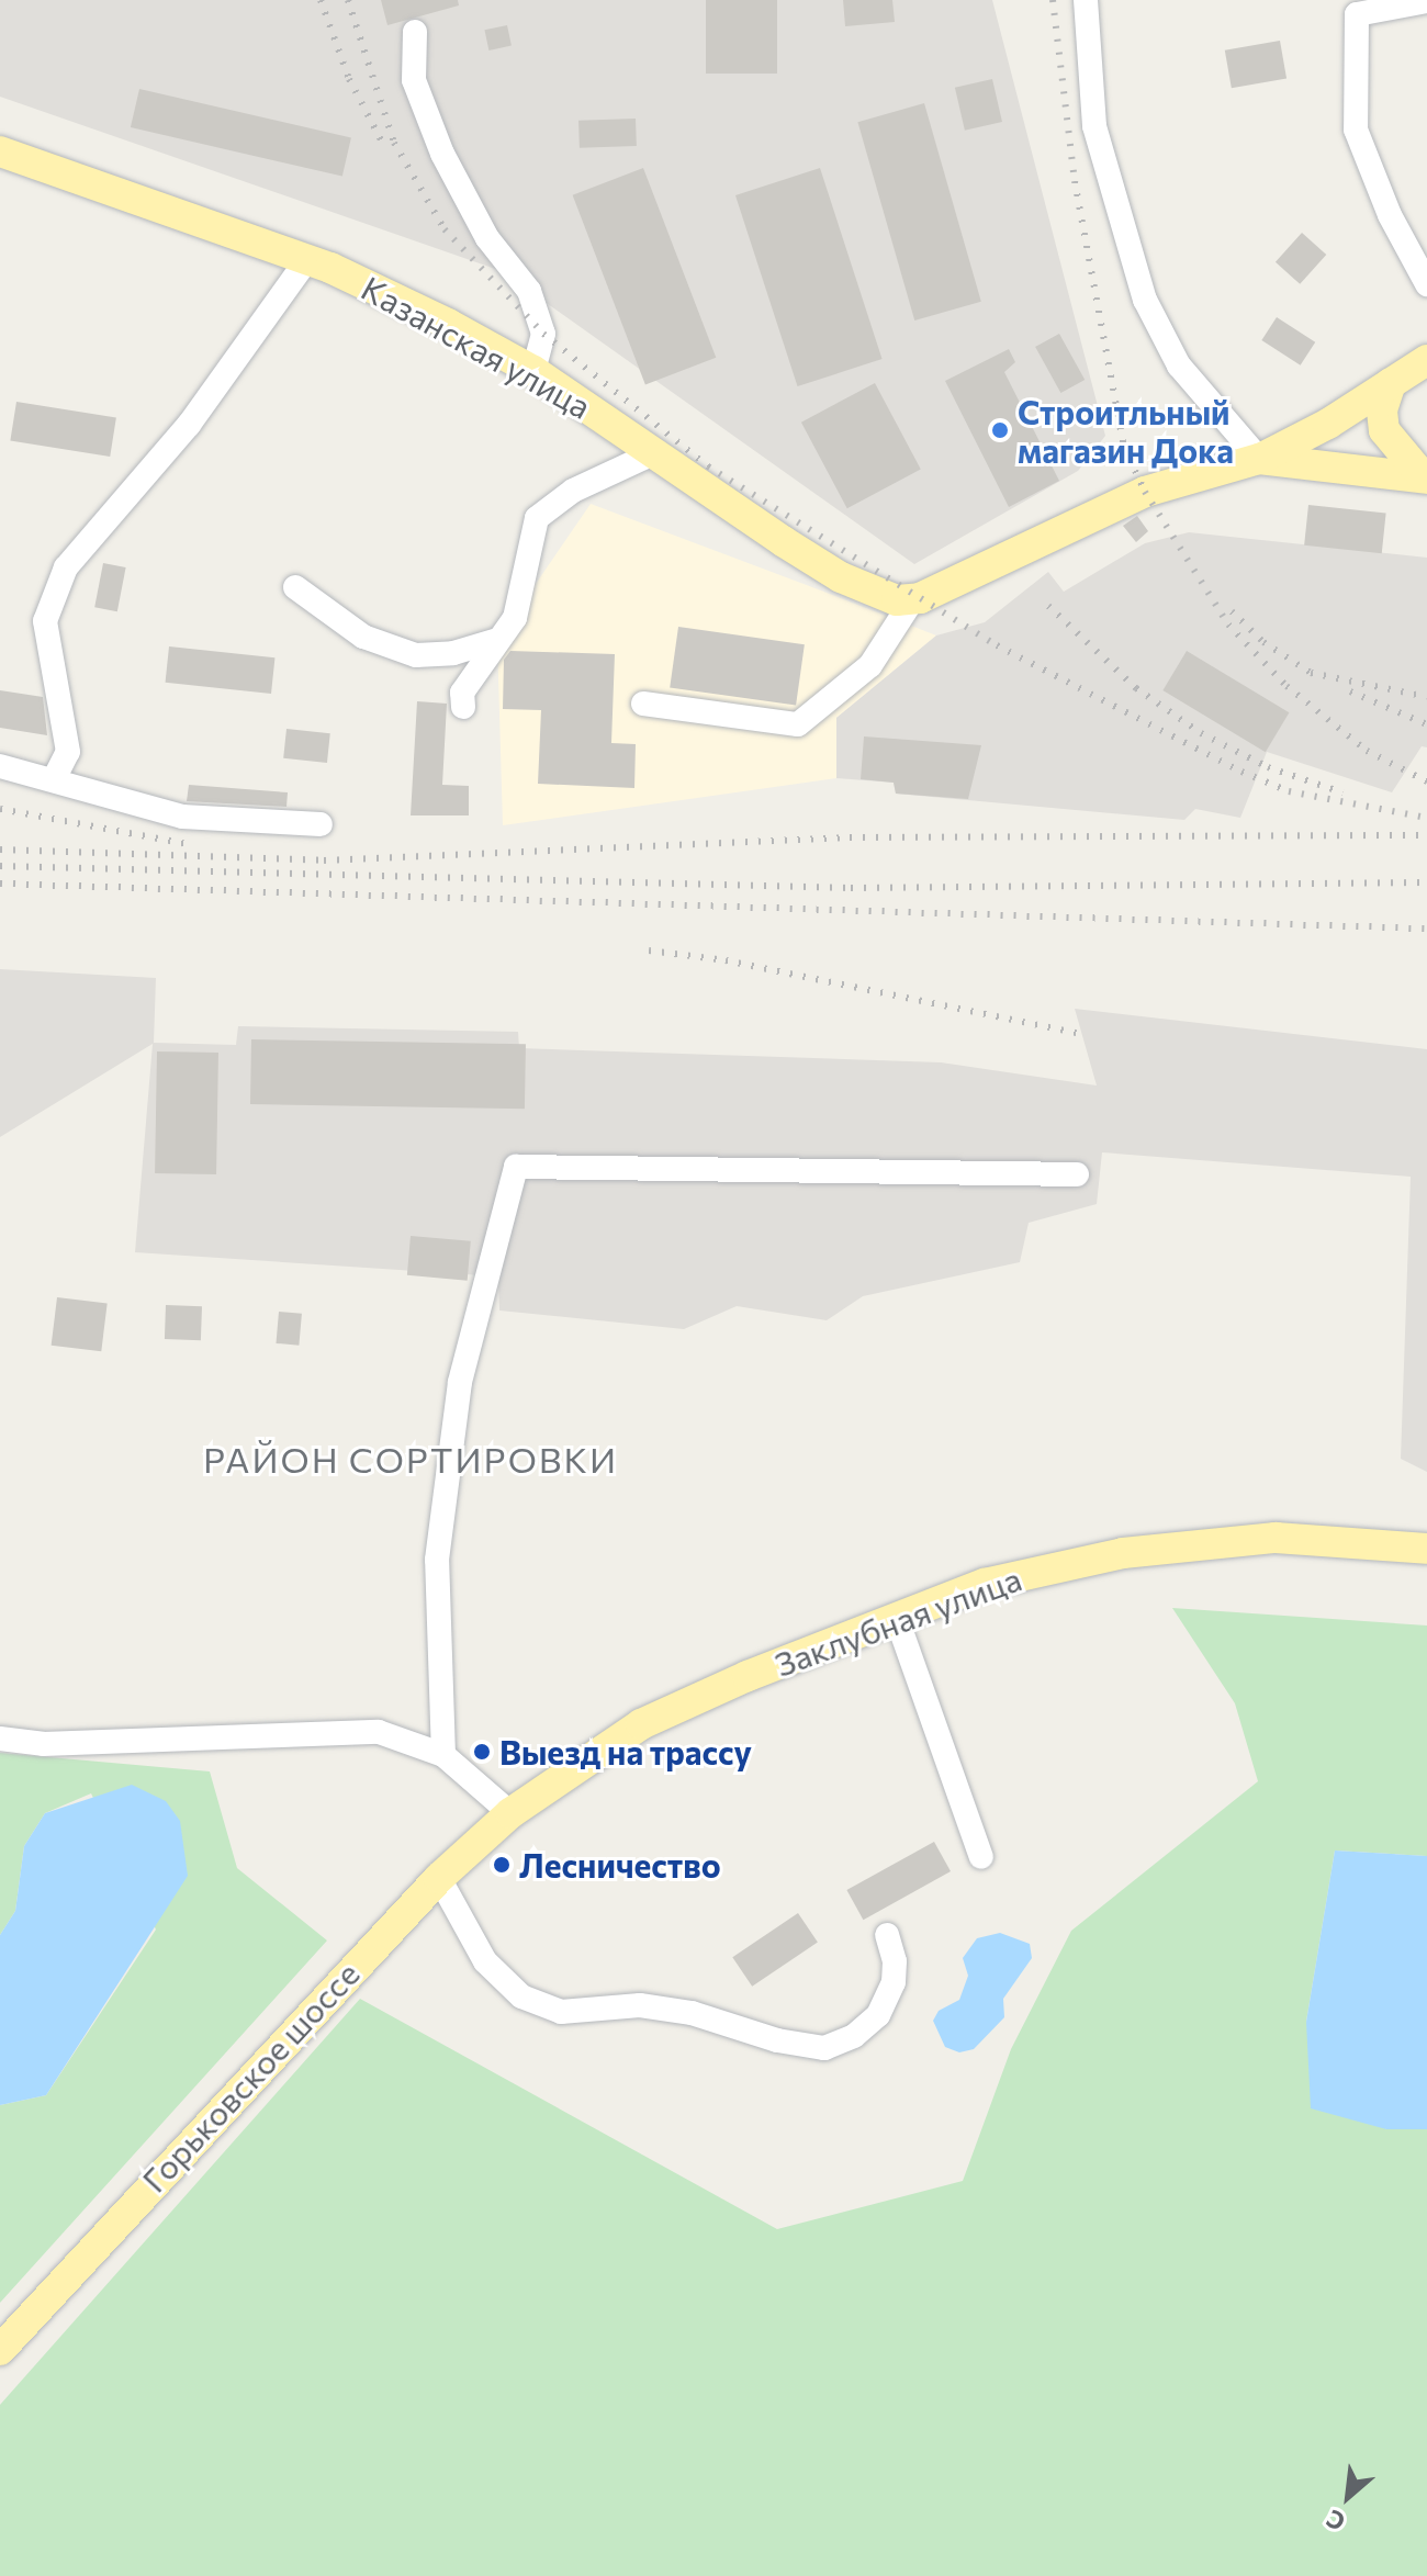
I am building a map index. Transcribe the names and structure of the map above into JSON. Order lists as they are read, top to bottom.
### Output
{
  "streets": {
    "main road": ["Казанская улица", "Заклубная улица", "Горьковское шоссе"]
  },
  "crossings": [
    ["Заклубная улица", "Горьковское шоссе"]
  ],
  "districts": ["РАЙОН СОРТИРОВКИ"],
  "places": ["Строитльный магазин Дока", "Выезд на трассу", "Лесничество"],
  "north": "bottom left"
}
